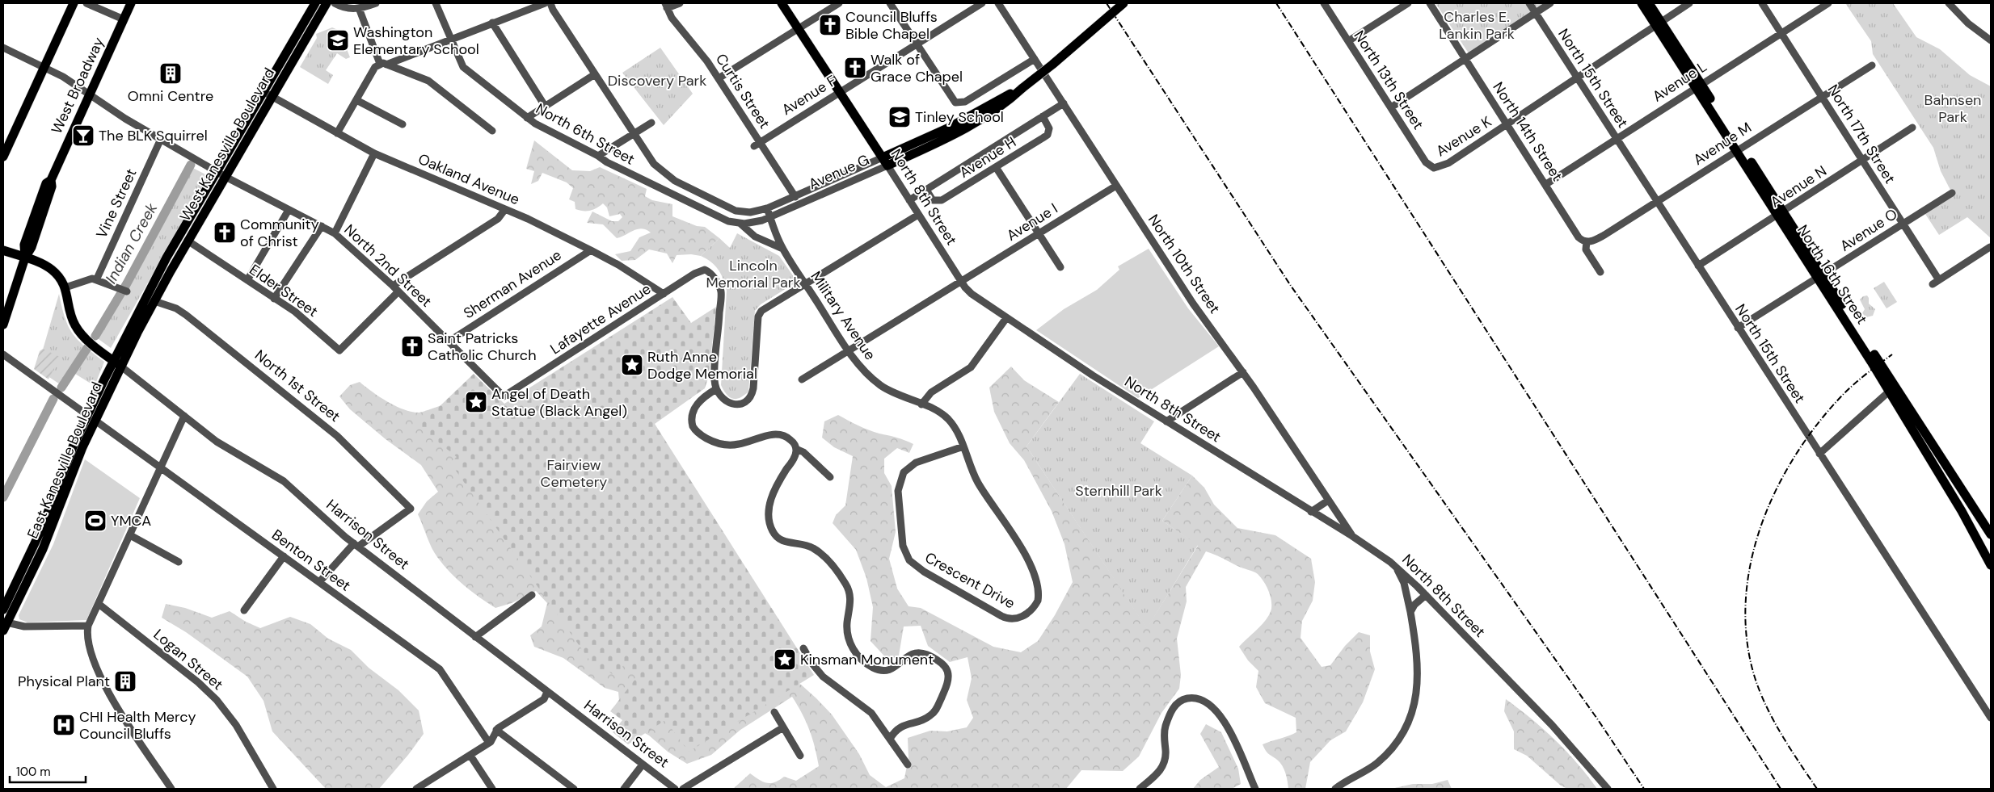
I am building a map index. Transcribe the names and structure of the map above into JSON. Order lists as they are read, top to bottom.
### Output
{
  "streets": {
    "main road": [
      "West Broadway",
      "West Kanesville Boulevard",
      "Avenue G",
      "North 8th Street",
      "North 16th Street",
      "East Kanesville Boulevard",
      "Harrison Street"
    ],
    "street": [
      "North 15th Street",
      "North 13th Street",
      "Avenue L",
      "Curtis Street",
      "Avenue F",
      "North 14th Street",
      "North 6th Street",
      "North 17th Street",
      "Avenue K",
      "Avenue M",
      "Avenue H",
      "Oakland Avenue",
      "Avenue N",
      "Vine Street",
      "Avenue I",
      "Avenue O",
      "North 10th Street",
      "North 2nd Street",
      "Sherman Avenue",
      "Elder Street",
      "Military Avenue",
      "Lafayette Avenue",
      "North 1st Street",
      "Benton Street",
      "Crescent Drive",
      "Logan Street"
    ]
  },
  "crossings": [
    ["North 15th Street", "Avenue L"],
    ["North 15th Street", "Avenue K"],
    ["North 15th Street", "Avenue M"],
    ["North 15th Street", "Avenue N"],
    ["North 15th Street", "Avenue O"],
    ["North 13th Street", "Avenue K"],
    ["Avenue L", "North 14th Street"],
    ["Avenue L", "North 17th Street"],
    ["Avenue L", "North 16th Street"],
    ["West Broadway", "North 2nd Street"],
    ["Curtis Street", "Avenue F"],
    ["Curtis Street", "Avenue G"],
    ["Avenue F", "North 8th Street"],
    ["North 14th Street", "Avenue K"],
    ["North 14th Street", "Avenue M"],
    ["North 6th Street", "Avenue G"],
    ["North 6th Street", "Military Avenue"],
    ["North 17th Street", "Avenue M"],
    ["North 17th Street", "Avenue N"],
    ["North 17th Street", "Avenue O"],
    ["Avenue K", "North 16th Street"],
    ["Avenue M", "North 16th Street"],
    ["West Kanesville Boulevard", "Oakland Avenue"],
    ["West Kanesville Boulevard", "North 2nd Street"],
    ["West Kanesville Boulevard", "Elder Street"],
    ["West Kanesville Boulevard", "North 1st Street"],
    ["West Kanesville Boulevard", "East Kanesville Boulevard"],
    ["Avenue G", "North 8th Street"],
    ["Avenue G", "Military Avenue"],
    ["Oakland Avenue", "Sherman Avenue"],
    ["Oakland Avenue", "Lafayette Avenue"],
    ["Avenue N", "North 16th Street"],
    ["North 8th Street", "Avenue I"],
    ["North 8th Street", "North 10th Street"],
    ["Vine Street", "North 2nd Street"],
    ["Avenue I", "North 10th Street"],
    ["Avenue I", "Military Avenue"],
    ["Avenue O", "North 16th Street"],
    ["North 2nd Street", "Sherman Avenue"],
    ["North 2nd Street", "Elder Street"],
    ["North 2nd Street", "Lafayette Avenue"],
    ["Military Avenue", "Crescent Drive"],
    ["North 1st Street", "East Kanesville Boulevard"],
    ["North 1st Street", "Harrison Street"],
    ["East Kanesville Boulevard", "Harrison Street"],
    ["East Kanesville Boulevard", "Benton Street"]
  ],
  "water": ["Indian Creek"],
  "parks": [
    "Charles E. Lankin Park",
    "Discovery Park",
    "Bahnsen Park",
    "Lincoln Memorial Park",
    "Fairview Cemetery",
    "Sternhill Park"
  ],
  "places": {
    "church": [
      "Council Bluffs Bible Chapel",
      "Walk of Grace Chapel",
      "Community of Christ",
      "Saint Patricks Catholic Church"
    ],
    "school or university": ["Washington Elementary School", "Tinley School"],
    "building": ["Omni Centre", "Physical Plant"],
    "bar": ["The BLK Squirrel"],
    "place": ["Ruth Anne Dodge Memorial", "Angel of Death Statue (Black Angel)", "Kinsman Monument"],
    "sports": ["YMCA"],
    "hospital": ["CHI Health Mercy Council Bluffs"]
  },
  "scale_bar": "100 m"
}
